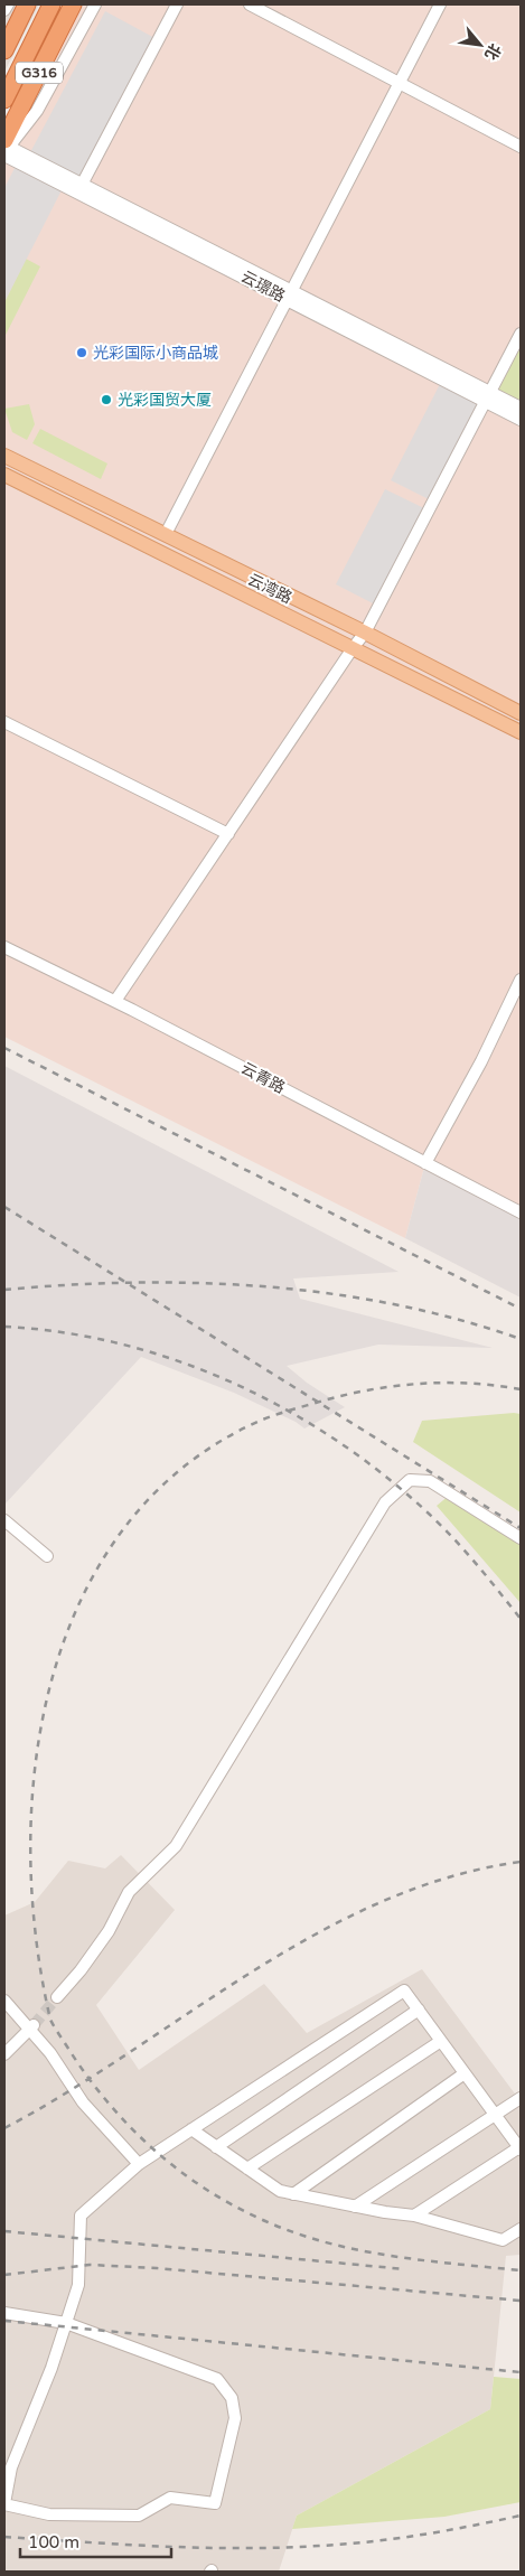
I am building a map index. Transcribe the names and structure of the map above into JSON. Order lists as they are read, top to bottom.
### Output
{
  "streets": {
    "highway": ["G316"],
    "main road": ["云湾路"],
    "street": ["云璟路", "云青路"]
  },
  "crossings": [
    ["G316", "云璟路"]
  ],
  "places": ["光彩国际小商品城", "光彩国贸大厦"],
  "scale_bar": "100 m",
  "north": "bottom right"
}
